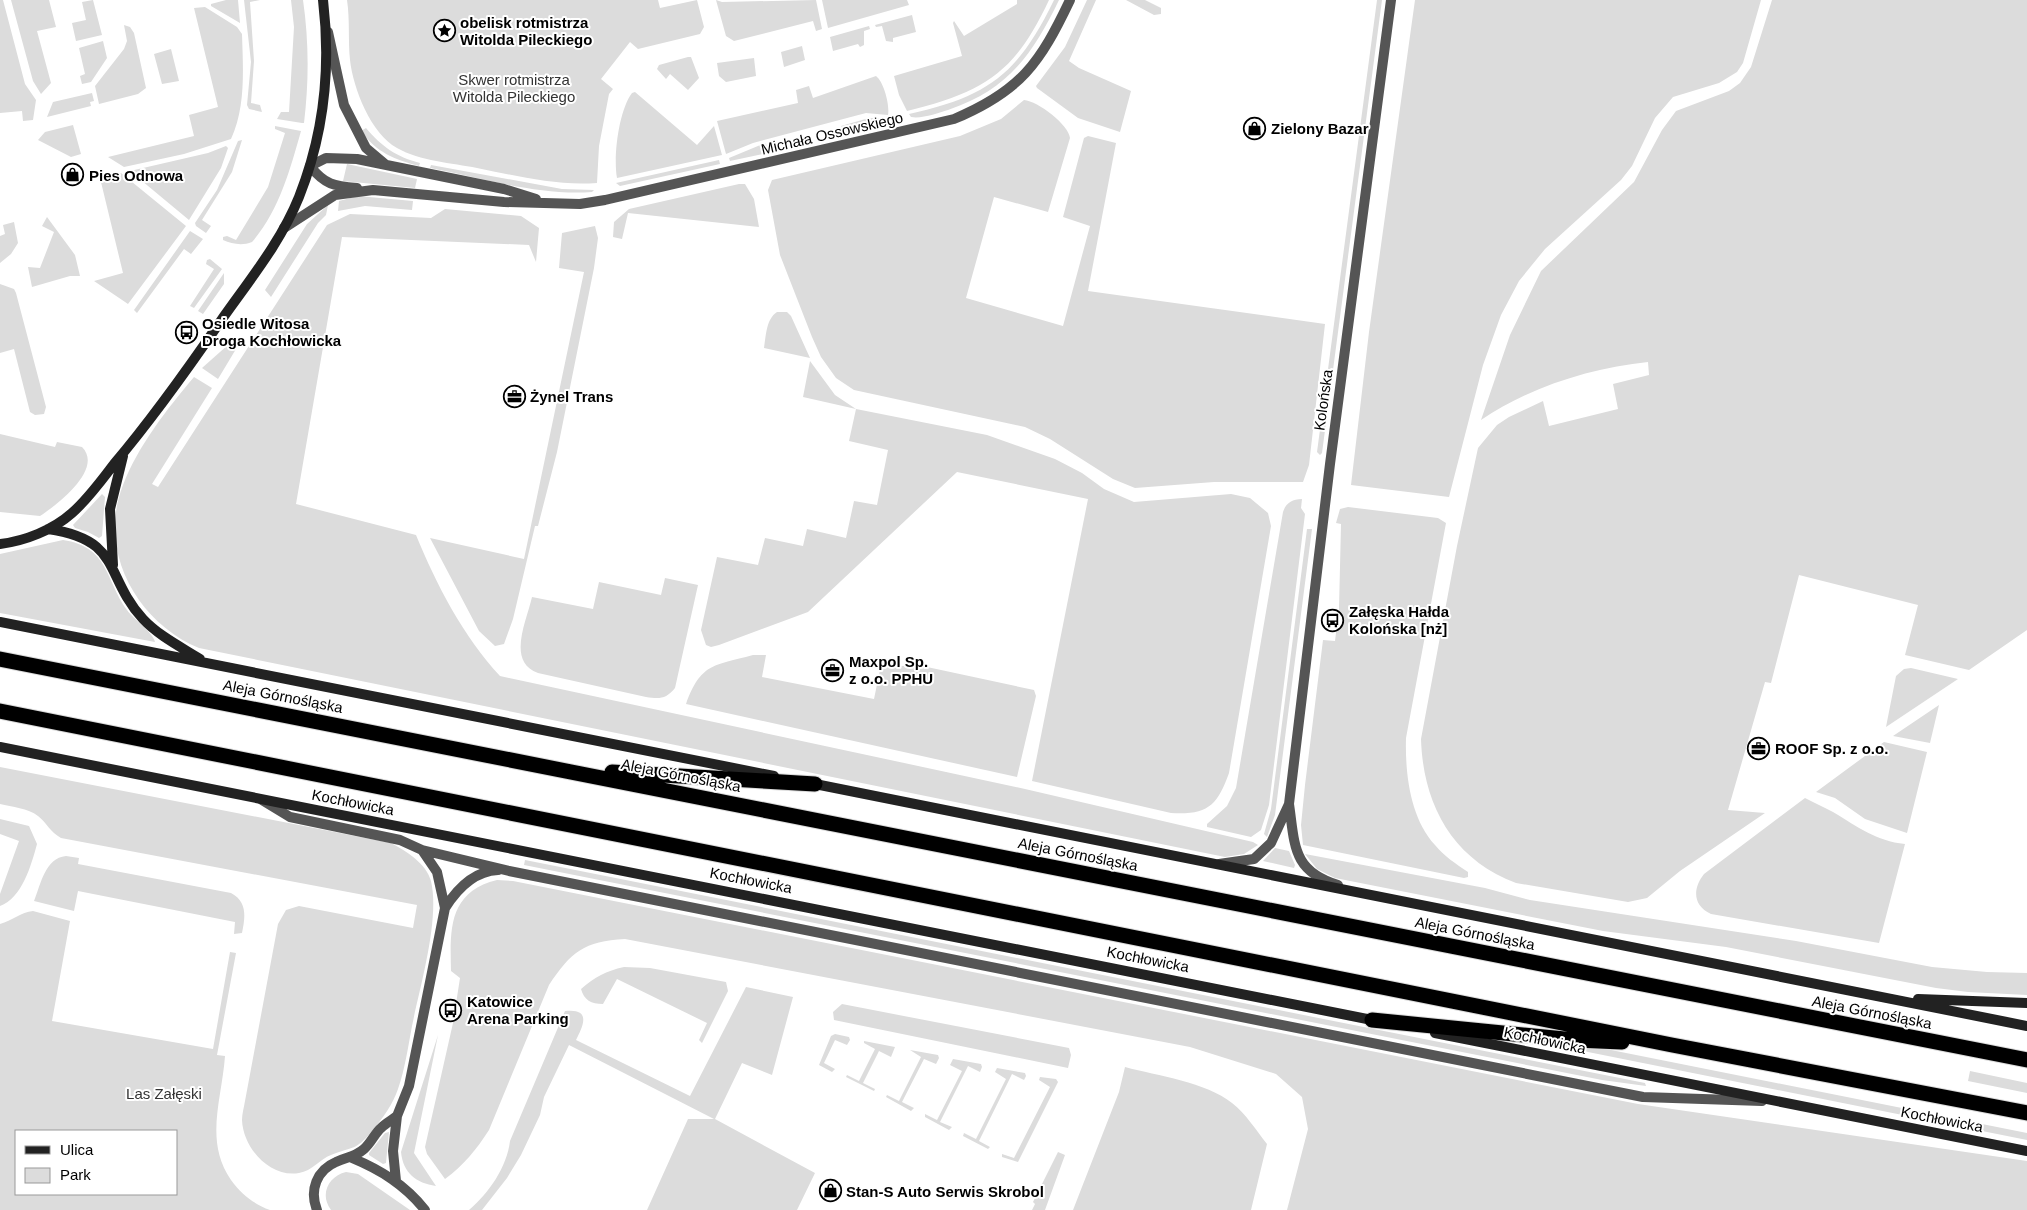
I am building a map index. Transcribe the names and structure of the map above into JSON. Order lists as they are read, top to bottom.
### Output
{
  "streets": {
    "highway": ["Aleja Górnośląska"],
    "main road": ["Kochłowicka"],
    "street": ["Michała Ossowskiego", "Kolońska"]
  },
  "parks": ["Skwer rotmistrza Witolda Pileckiego", "Las Załęski"],
  "places": {
    "place": ["obelisk rotmistrza Witolda Pileckiego"],
    "shop": ["Zielony Bazar", "Pies Odnowa", "Stan-S Auto Serwis Skrobol"],
    "bus stop": ["Osiedle Witosa Droga Kochłowicka", "Załęska Hałda Kolońska [nż]", "Katowice Arena Parking"],
    "office": ["Żynel Trans", "Maxpol Sp. z o.o. PPHU", "ROOF Sp. z o.o."]
  },
  "legend": ["Ulica", "Park"]
}
